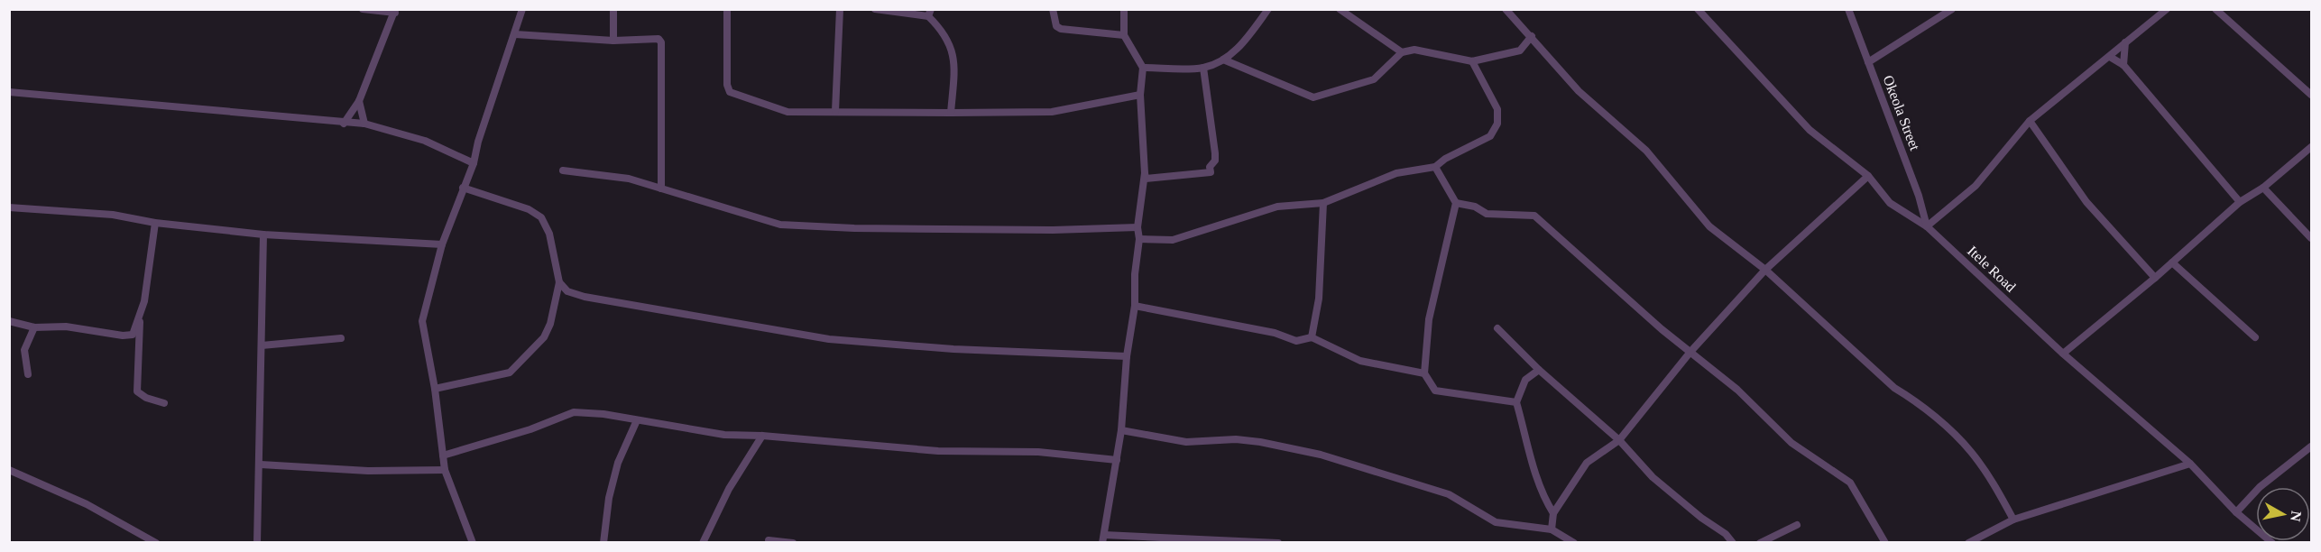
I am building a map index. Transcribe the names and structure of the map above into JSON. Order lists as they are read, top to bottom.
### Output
{
  "streets": {
    "street": ["Okeola Street", "Itele Road"]
  },
  "crossings": [
    ["Okeola Street", "Itele Road"]
  ],
  "north": "right"
}
